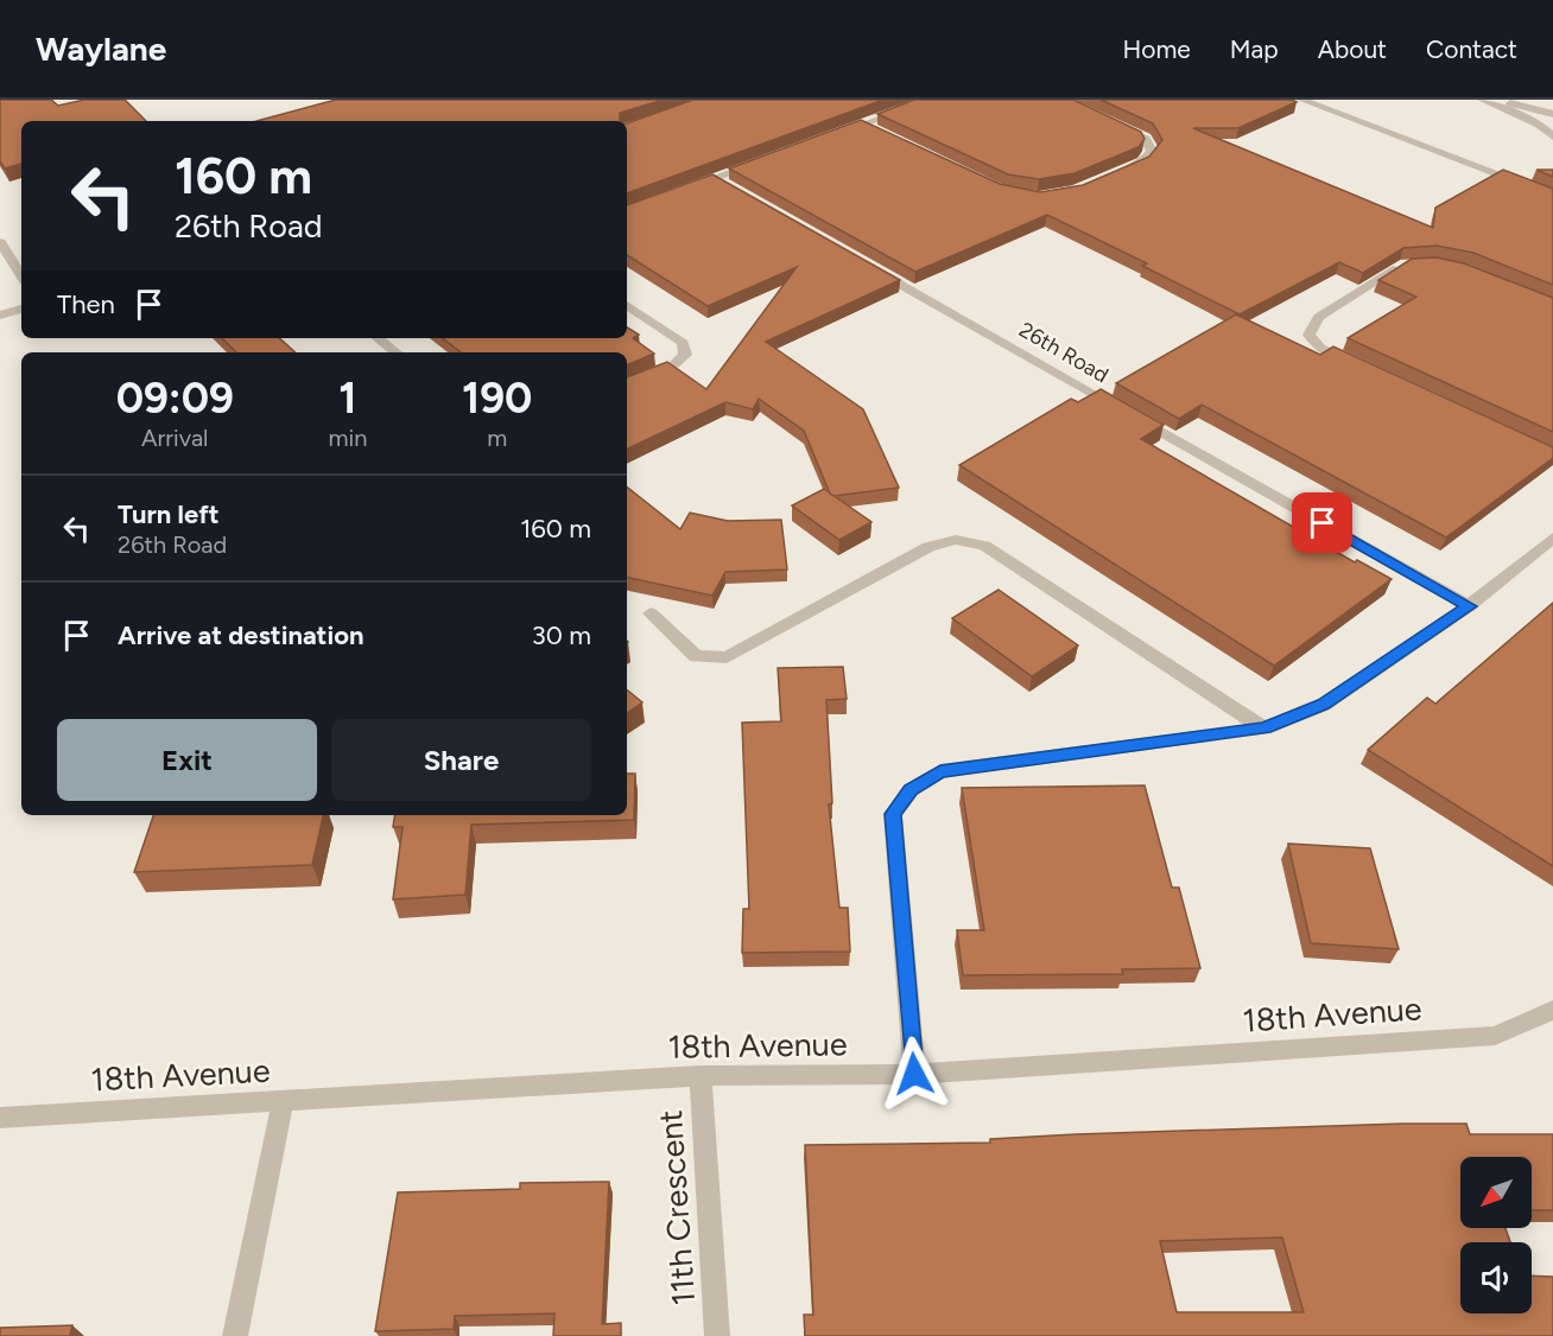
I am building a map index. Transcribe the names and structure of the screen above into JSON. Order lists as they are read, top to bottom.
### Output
{
  "streets": {
    "street": ["26th Road", "18th Avenue", "11th Crescent"]
  },
  "crossings": [
    ["18th Avenue", "11th Crescent"]
  ],
  "north": "bottom left",
  "page": {
    "header": "Waylane",
    "nav": [
      "Home",
      "Map",
      "About",
      "Contact"
    ],
    "turn": ["160 m", "26th Road"],
    "then": "Then",
    "eta": [
      "09:09",
      "Arrival",
      "1",
      "min",
      "190",
      "m"
    ],
    "list": [
      {
        "name": "Turn left",
        "note": "26th Road",
        "value": "160 m"
      },
      {
        "name": "Arrive at destination",
        "value": "30 m"
      }
    ],
    "buttons": ["Exit", "Share"]
  }
}
